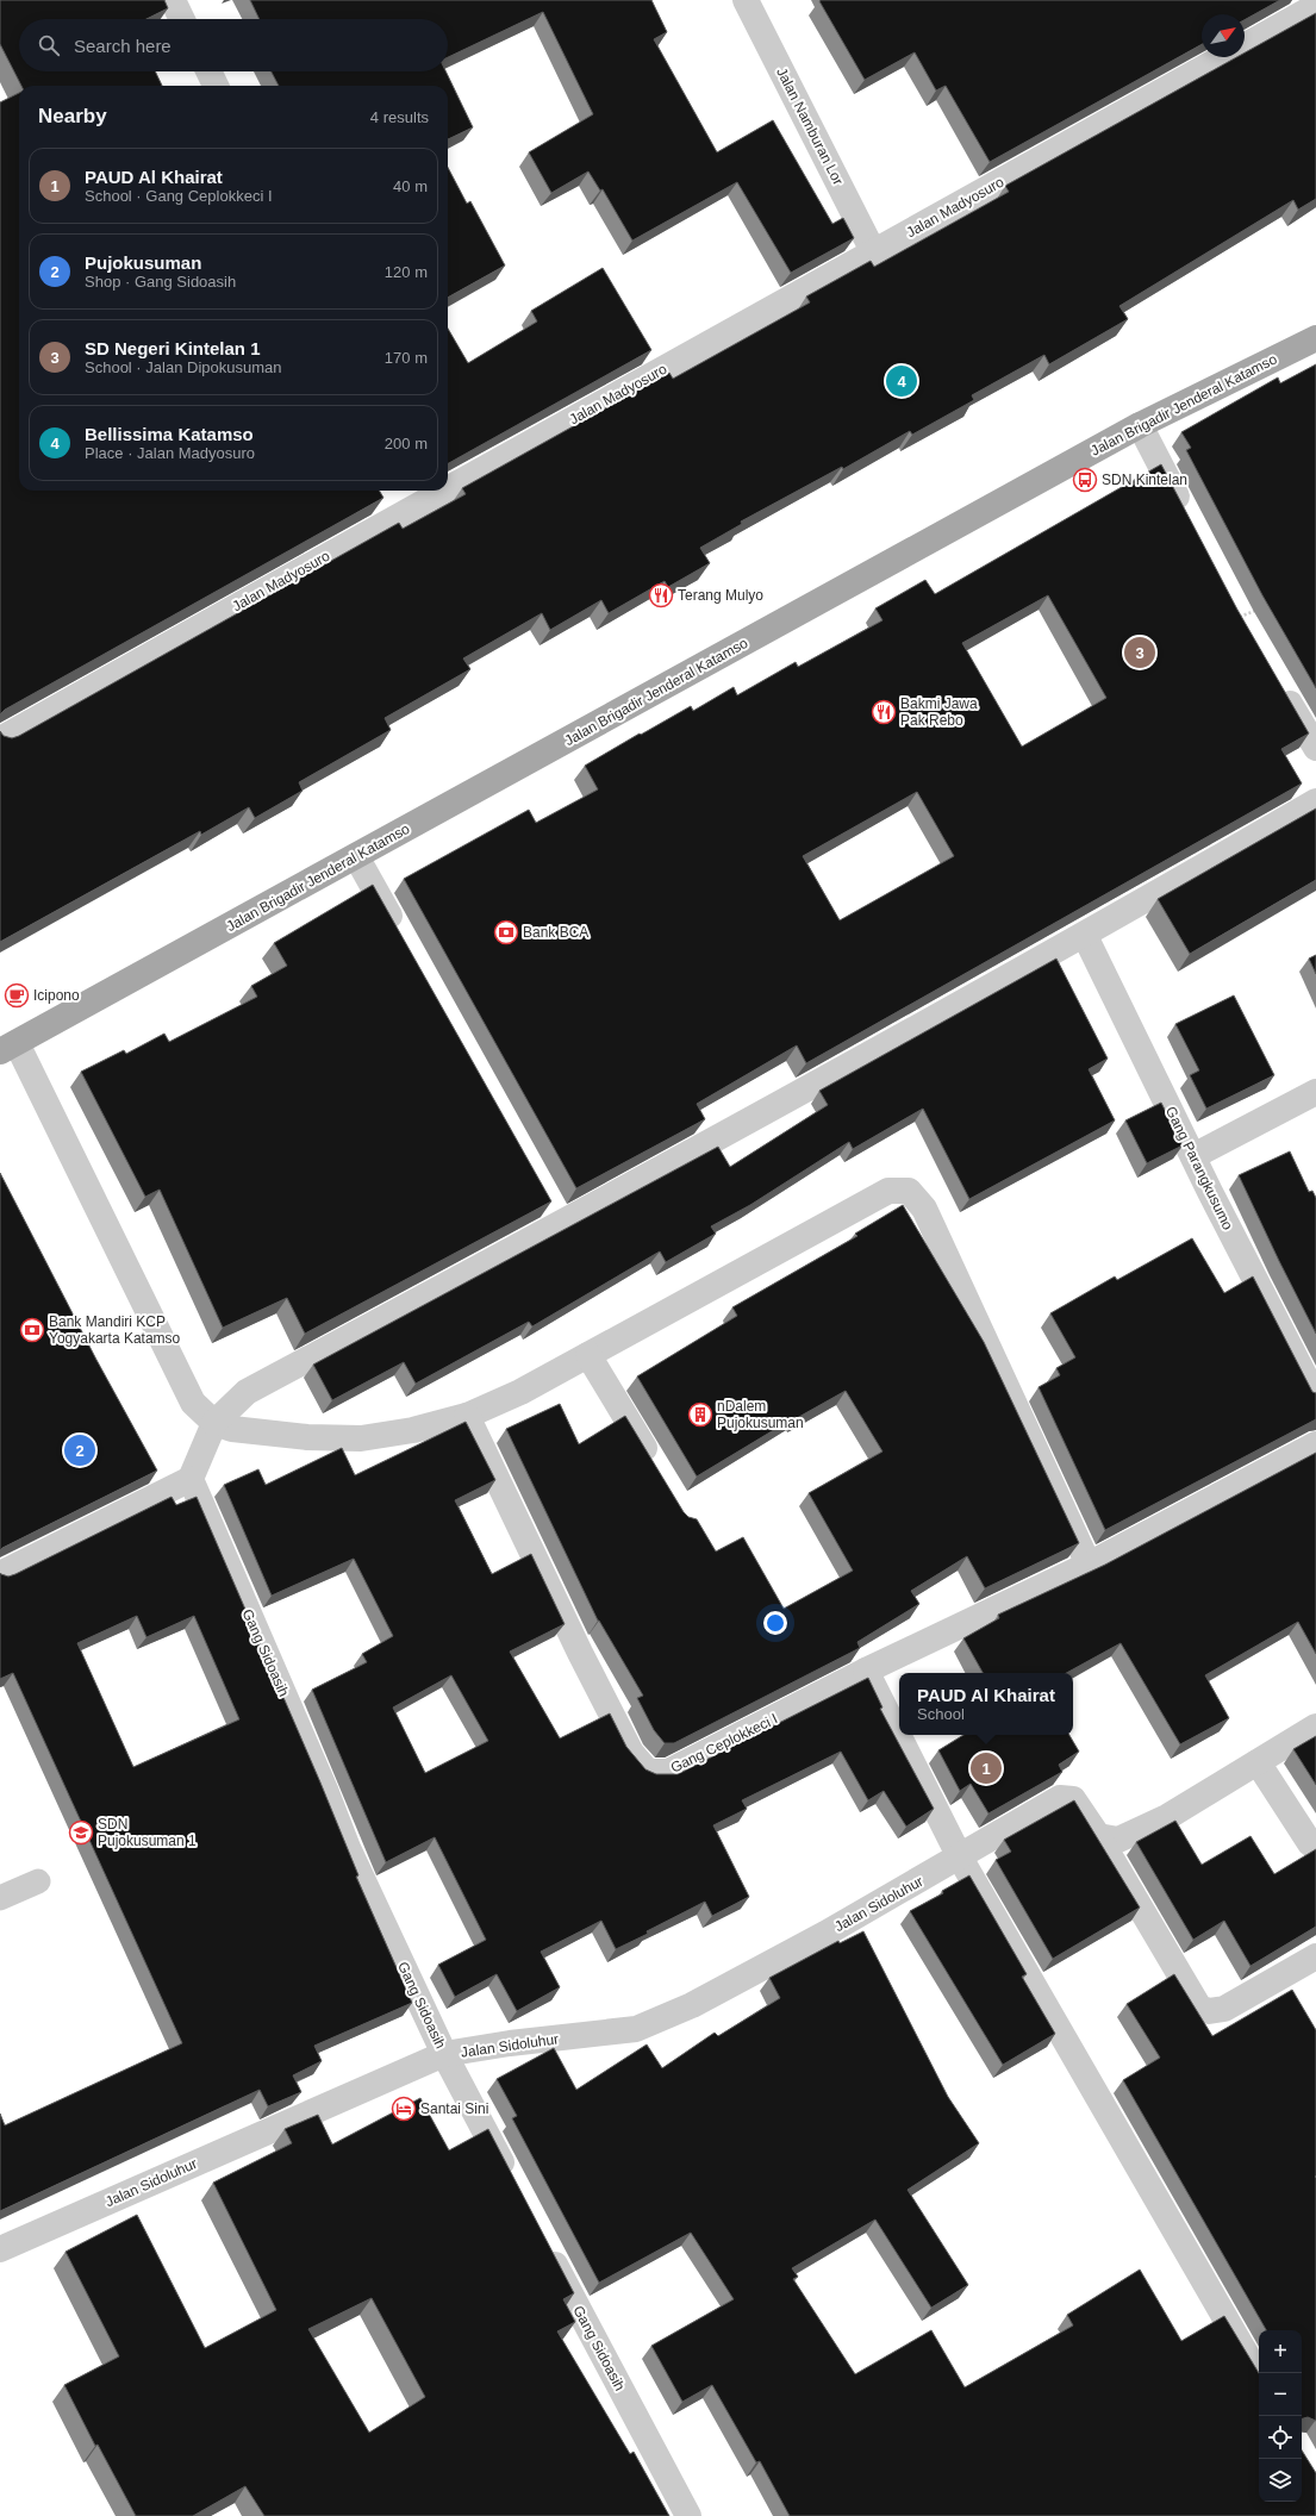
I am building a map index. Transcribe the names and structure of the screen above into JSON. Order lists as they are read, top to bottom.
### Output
{
  "streets": {
    "main road": ["Jalan Brigadir Jenderal Katamso"],
    "street": [
      "Jalan Namburan Lor",
      "Jalan Madyosuro",
      "Gang Parangkusumo",
      "Gang Sidoasih",
      "Gang Ceplokkeci I",
      "Jalan Sidoluhur"
    ]
  },
  "crossings": [
    ["Jalan Namburan Lor", "Jalan Madyosuro"],
    ["Gang Sidoasih", "Jalan Sidoluhur"]
  ],
  "places": {
    "bus stop": ["SDN Kintelan"],
    "restaurant": ["Terang Mulyo", "Bakmi Jawa Pak Rebo"],
    "bank": ["Bank BCA", "Bank Mandiri KCP Yogyakarta Katamso"],
    "cafe": ["Icipono"],
    "building": ["nDalem Pujokusuman"],
    "school or university": ["SDN Pujokusuman 1"],
    "hotel": ["Santai Sini"]
  },
  "north": "top right",
  "page": {
    "search": "Search here",
    "heading": ["Nearby", "4 results"],
    "list": [
      {
        "mark": "1",
        "name": "PAUD Al Khairat",
        "note": "School · Gang Ceplokkeci I",
        "value": "40 m"
      },
      {
        "mark": "2",
        "name": "Pujokusuman",
        "note": "Shop · Gang Sidoasih",
        "value": "120 m"
      },
      {
        "mark": "3",
        "name": "SD Negeri Kintelan 1",
        "note": "School · Jalan Dipokusuman",
        "value": "170 m"
      },
      {
        "mark": "4",
        "name": "Bellissima Katamso",
        "note": "Place · Jalan Madyosuro",
        "value": "200 m"
      }
    ],
    "pins": [
      "4",
      "3",
      "2",
      "1"
    ],
    "popup": ["PAUD Al Khairat", "School"],
    "map_buttons": ["+", "−"]
  }
}
